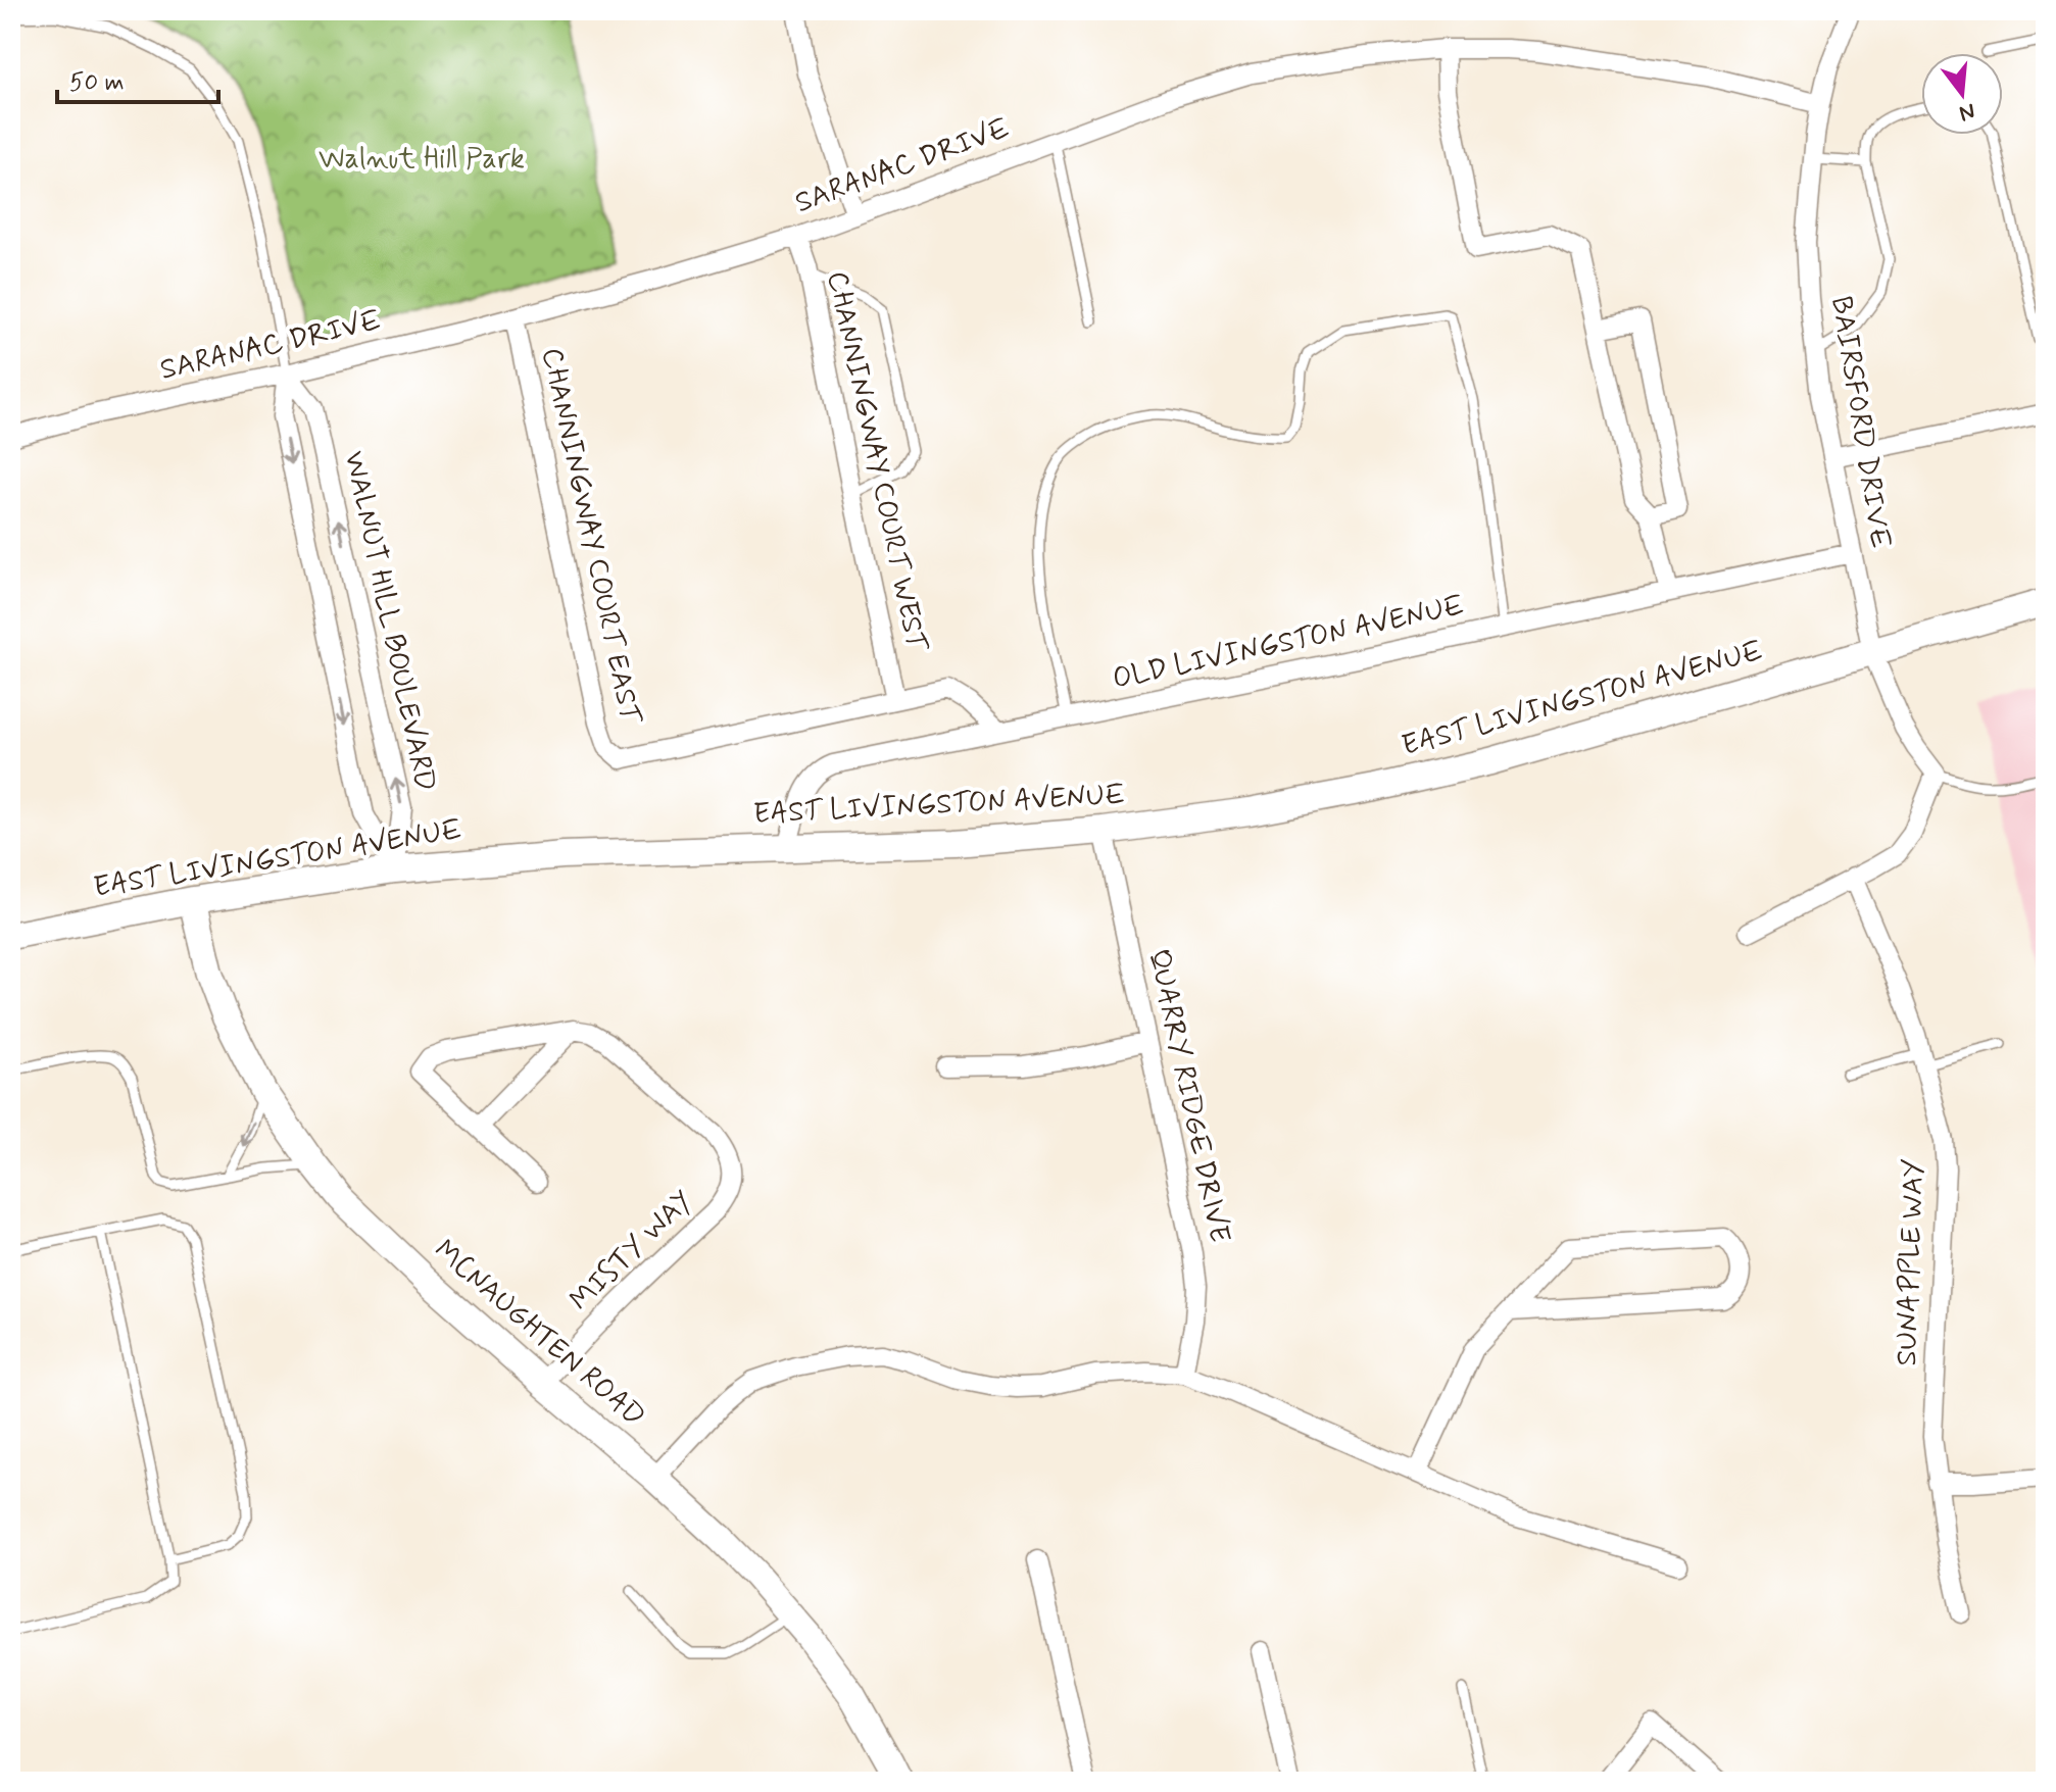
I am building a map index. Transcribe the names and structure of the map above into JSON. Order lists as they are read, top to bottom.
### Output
{
  "streets": {
    "main road": ["EAST LIVINGSTON AVENUE", "MCNAUGHTEN ROAD"],
    "street": [
      "SARANAC DRIVE",
      "BAIRSFORD DRIVE",
      "CHANNINGWAY COURT WEST",
      "CHANNINGWAY COURT EAST",
      "WALNUT HILL BOULEVARD",
      "OLD LIVINGSTON AVENUE",
      "QUARRY RIDGE DRIVE",
      "MISTY WAY",
      "SUNAPPLE WAY"
    ]
  },
  "crossings": [
    ["SARANAC DRIVE", "BAIRSFORD DRIVE"],
    ["SARANAC DRIVE", "CHANNINGWAY COURT WEST"],
    ["SARANAC DRIVE", "CHANNINGWAY COURT EAST"],
    ["SARANAC DRIVE", "WALNUT HILL BOULEVARD"],
    ["BAIRSFORD DRIVE", "OLD LIVINGSTON AVENUE"],
    ["BAIRSFORD DRIVE", "EAST LIVINGSTON AVENUE"],
    ["CHANNINGWAY COURT WEST", "CHANNINGWAY COURT EAST"],
    ["WALNUT HILL BOULEVARD", "EAST LIVINGSTON AVENUE"],
    ["OLD LIVINGSTON AVENUE", "EAST LIVINGSTON AVENUE"],
    ["EAST LIVINGSTON AVENUE", "QUARRY RIDGE DRIVE"],
    ["EAST LIVINGSTON AVENUE", "MCNAUGHTEN ROAD"],
    ["MISTY WAY", "MCNAUGHTEN ROAD"]
  ],
  "parks": ["Walnut Hill Park"],
  "scale_bar": "50 m",
  "north": "bottom"
}
